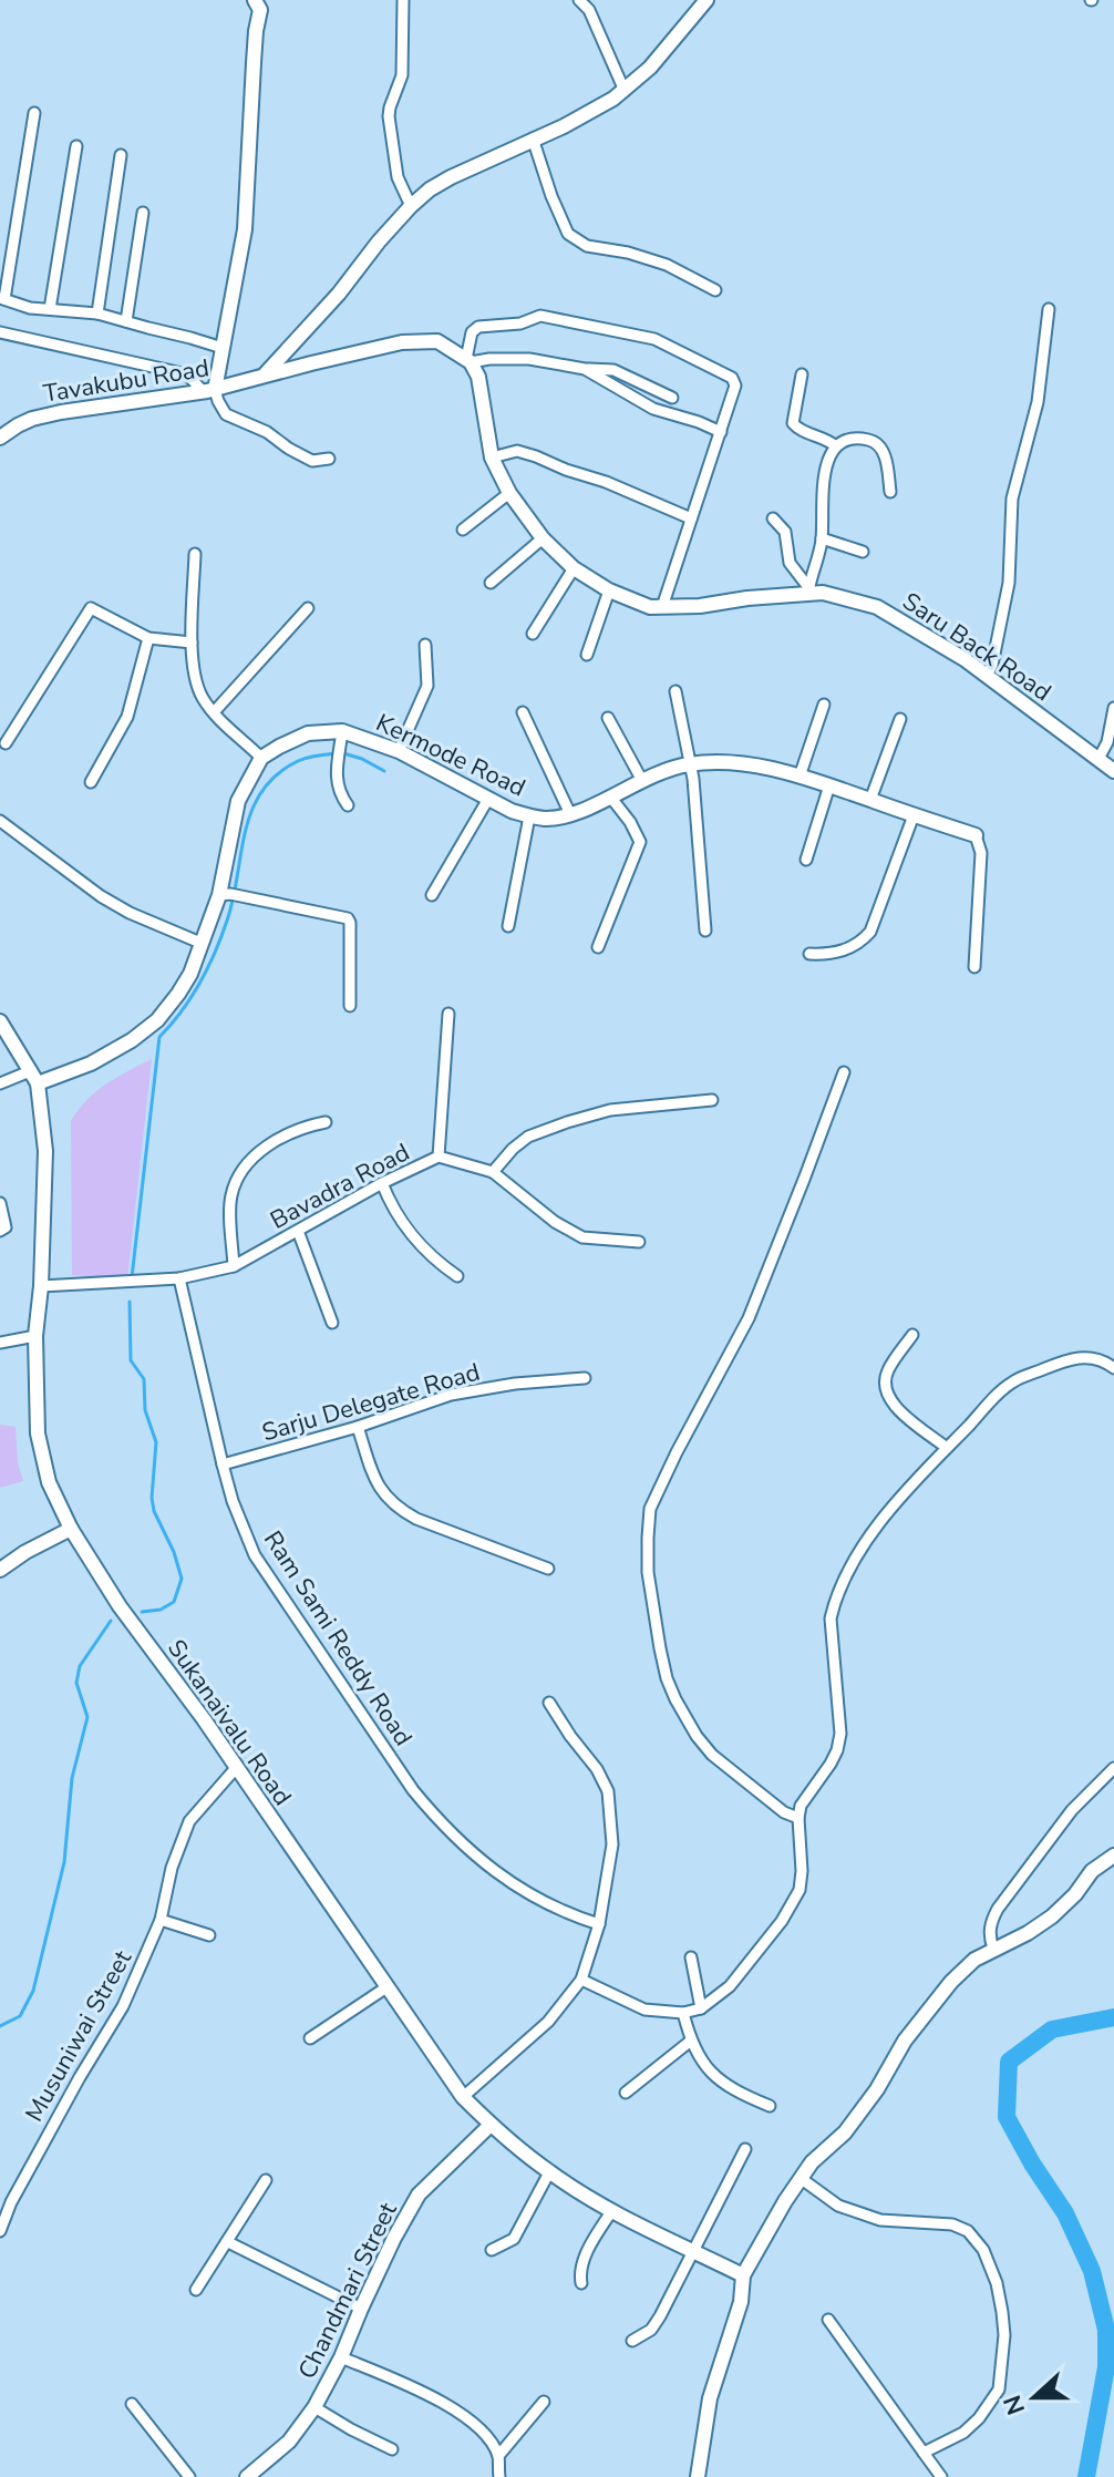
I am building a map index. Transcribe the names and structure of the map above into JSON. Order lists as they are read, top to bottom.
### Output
{
  "streets": {
    "street": [
      "Tavakubu Road",
      "Saru Back Road",
      "Kermode Road",
      "Bavadra Road",
      "Sarju Delegate Road",
      "Ram Sami Reddy Road",
      "Sukanaivalu Road",
      "Musuniwai Street",
      "Chandmari Street"
    ]
  },
  "crossings": [
    ["Bavadra Road", "Ram Sami Reddy Road"],
    ["Bavadra Road", "Sukanaivalu Road"],
    ["Sarju Delegate Road", "Ram Sami Reddy Road"],
    ["Sukanaivalu Road", "Musuniwai Street"],
    ["Sukanaivalu Road", "Chandmari Street"]
  ],
  "north": "left"
}
